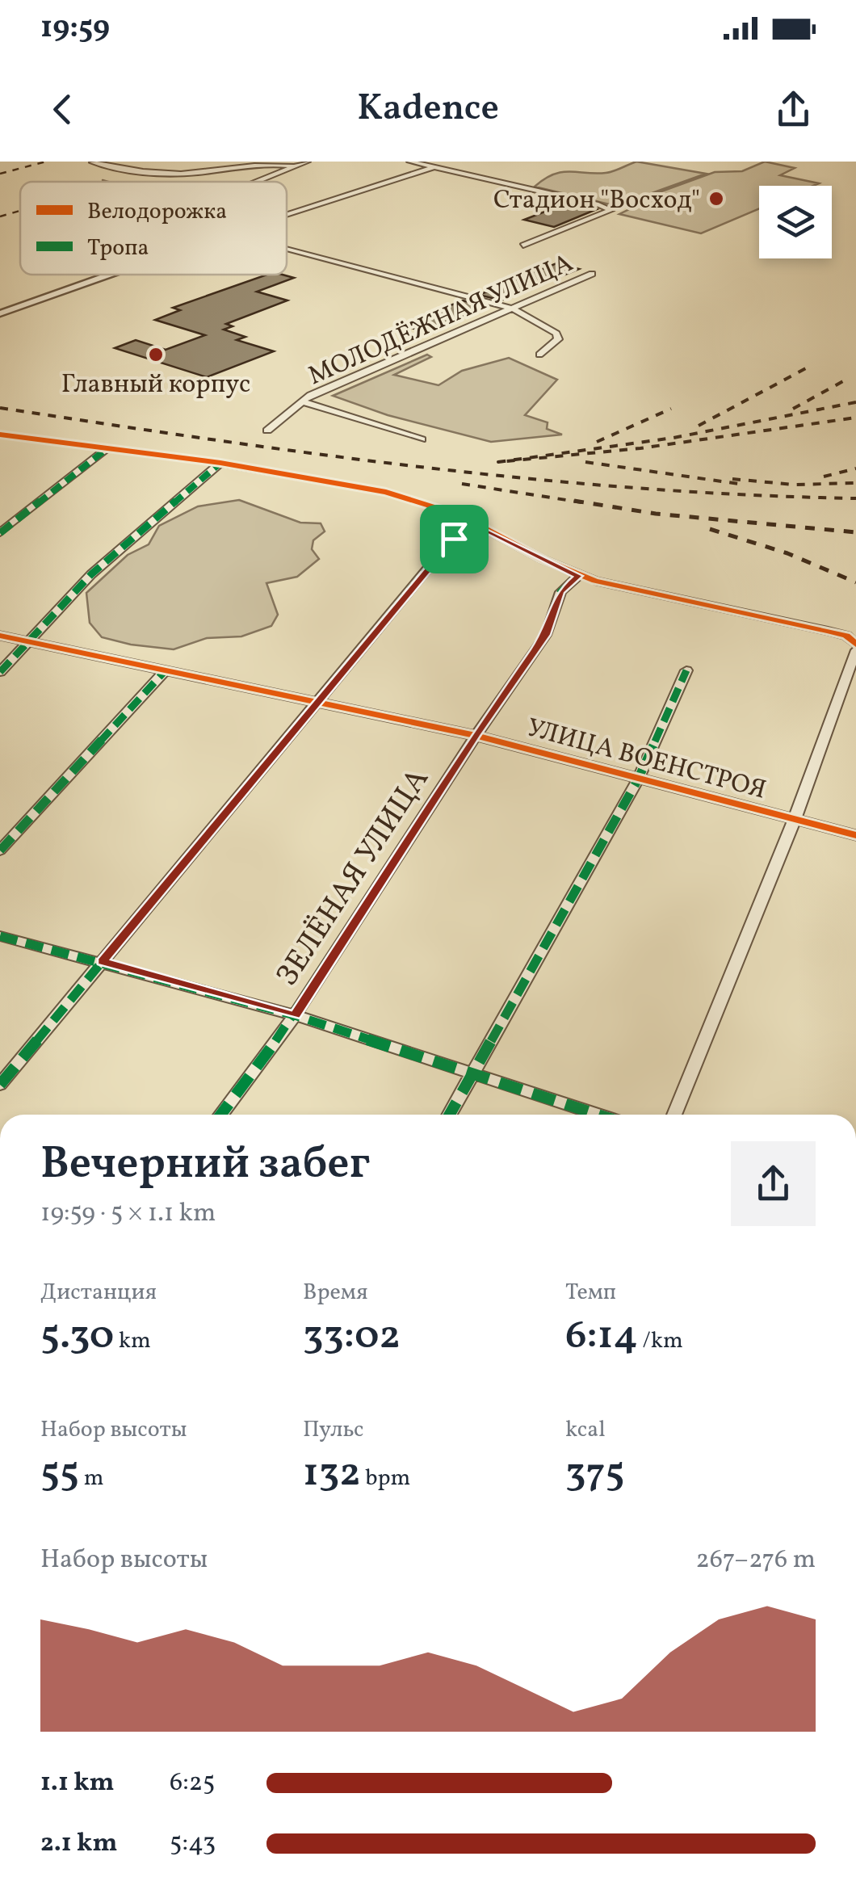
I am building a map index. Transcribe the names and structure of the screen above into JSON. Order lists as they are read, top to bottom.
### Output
{
  "streets": {
    "street": ["МОЛОДЁЖНАЯ УЛИЦА", "УЛИЦА ВОЕНСТРОЯ", "ЗЕЛЁНАЯ УЛИЦА"]
  },
  "crossings": [
    ["УЛИЦА ВОЕНСТРОЯ", "ЗЕЛЁНАЯ УЛИЦА"]
  ],
  "places": ["Стадион \"Восход\"", "Главный корпус"],
  "legend": ["Велодорожка", "Тропа"],
  "page": {
    "status": "19:59",
    "header": "Kadence",
    "heading": ["Вечерний забег", "19:59 · 5 × 1.1 km"],
    "stats": [
      ["Дистанция", "5.30 km"],
      ["Время", "33:02"],
      ["Темп", "6:14 /km"],
      ["Набор высоты", "55 m"],
      ["Пульс", "132 bpm"],
      ["kcal", "375"]
    ],
    "chart": ["Набор высоты", "267–276 m"],
    "list": [
      {
        "name": "1.1 km",
        "note": "6:25"
      },
      {
        "name": "2.1 km",
        "note": "5:43"
      }
    ]
  }
}
